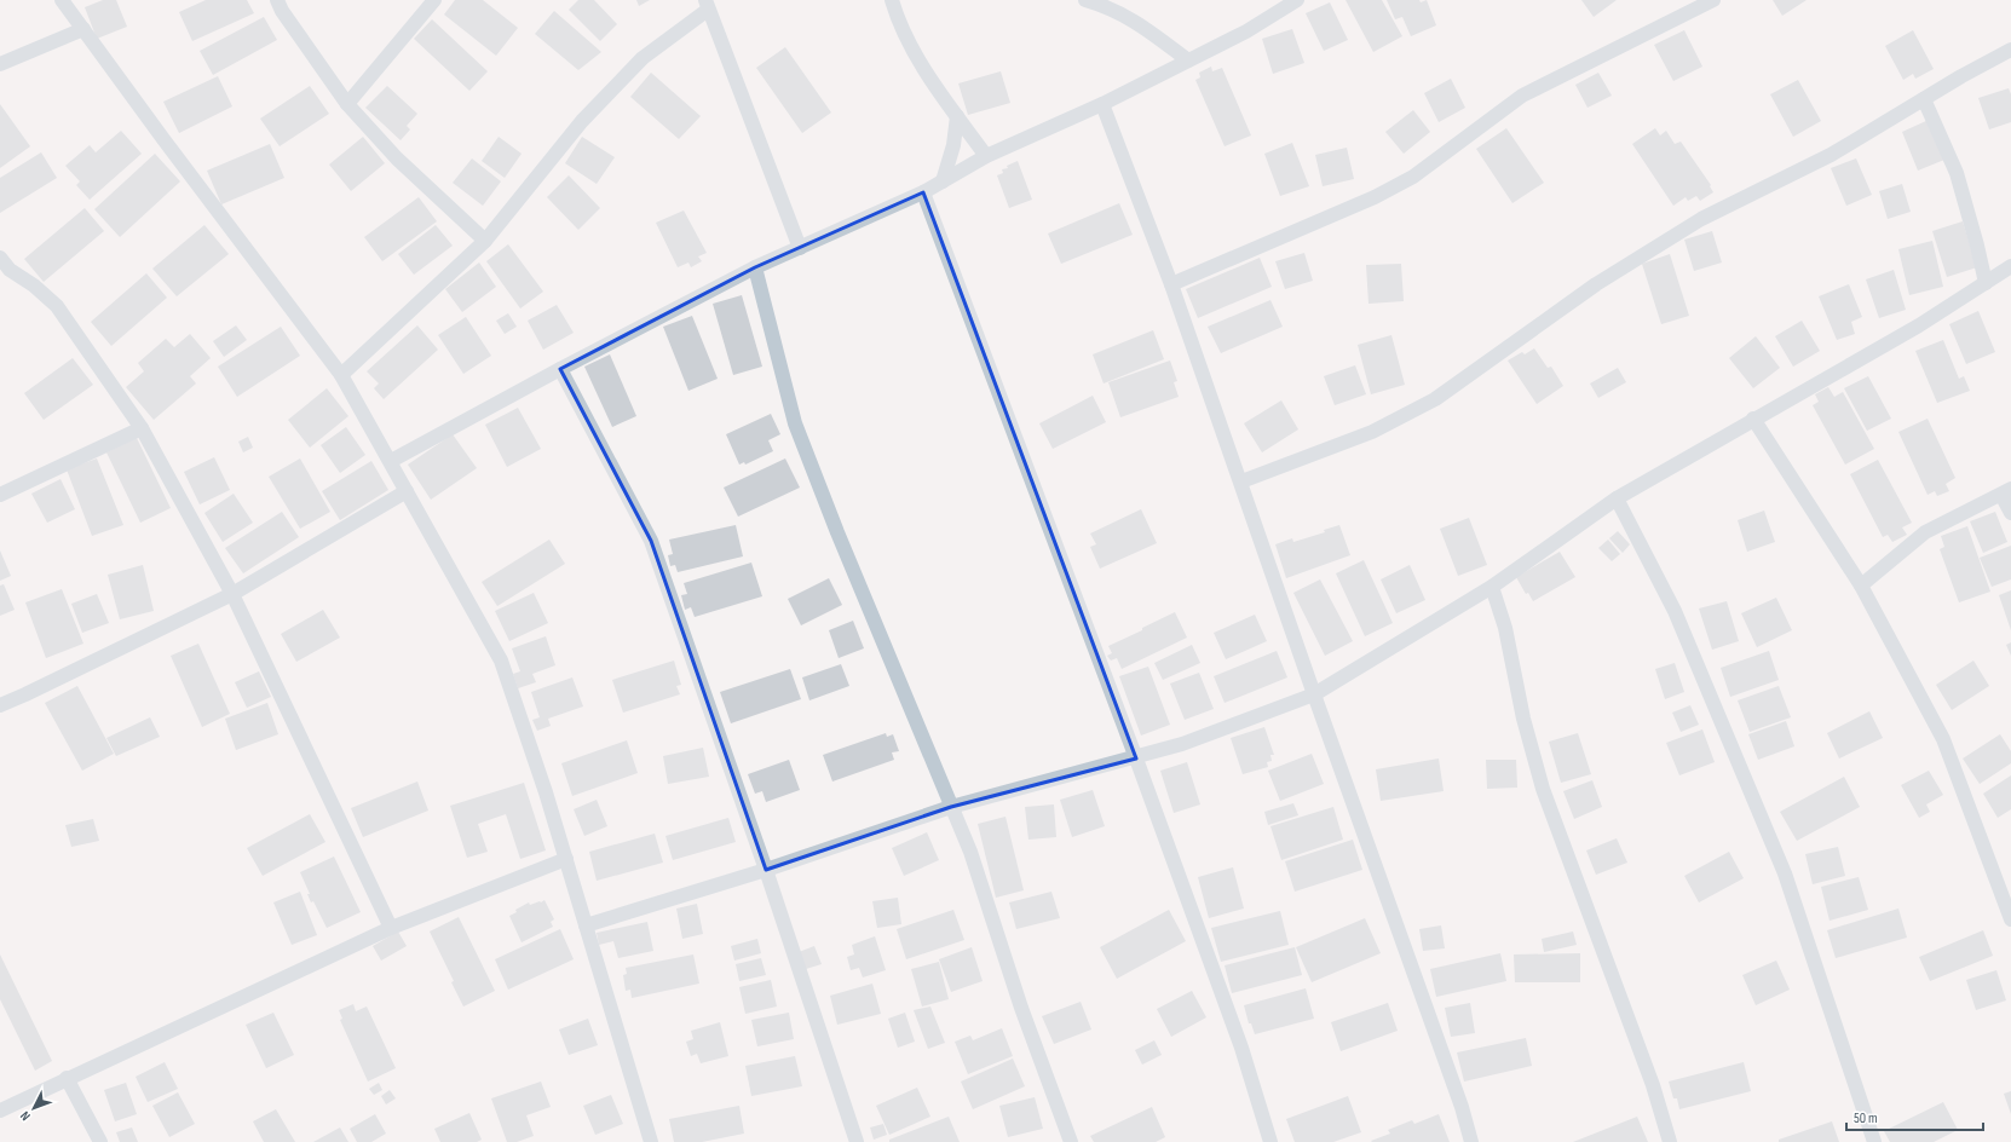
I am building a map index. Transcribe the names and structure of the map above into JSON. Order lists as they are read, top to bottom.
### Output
{
  "scale_bar": "50 m",
  "north": "bottom left"
}
